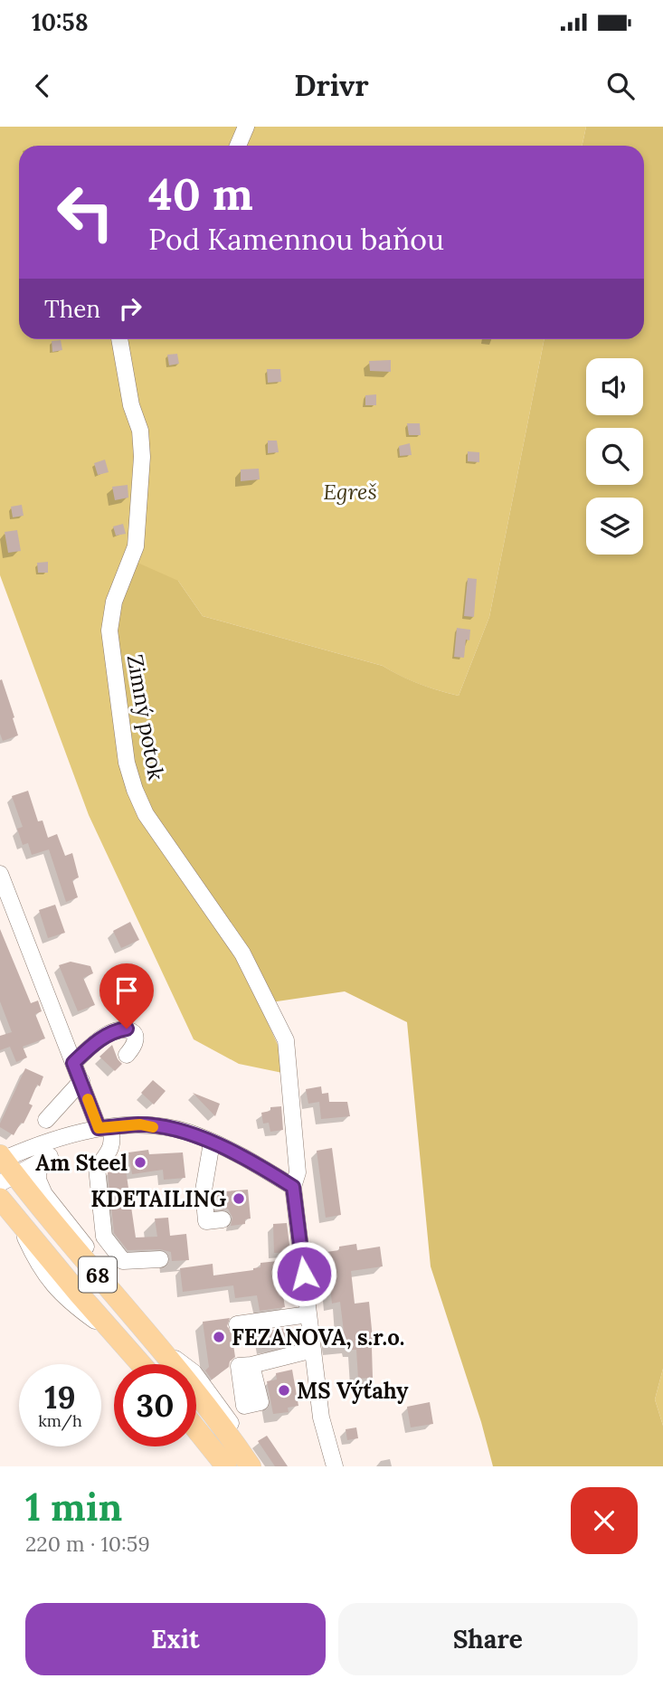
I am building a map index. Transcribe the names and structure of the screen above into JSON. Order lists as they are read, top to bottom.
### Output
{
  "streets": {
    "main road": ["68"],
    "street": ["Zimný potok"]
  },
  "parks": ["Egreš"],
  "places": [
    "Am Steel",
    "KDETAILING",
    "FEZANOVA, s.r.o.",
    "MS Výťahy"
  ],
  "page": {
    "status": "10:58",
    "header": "Drivr",
    "turn": ["40 m", "Pod Kamennou baňou"],
    "then": "Then",
    "speed": "19 km/h",
    "limit": "30",
    "heading": ["1 min", "220 m · 10:59"],
    "buttons": ["Exit", "Share"]
  }
}
